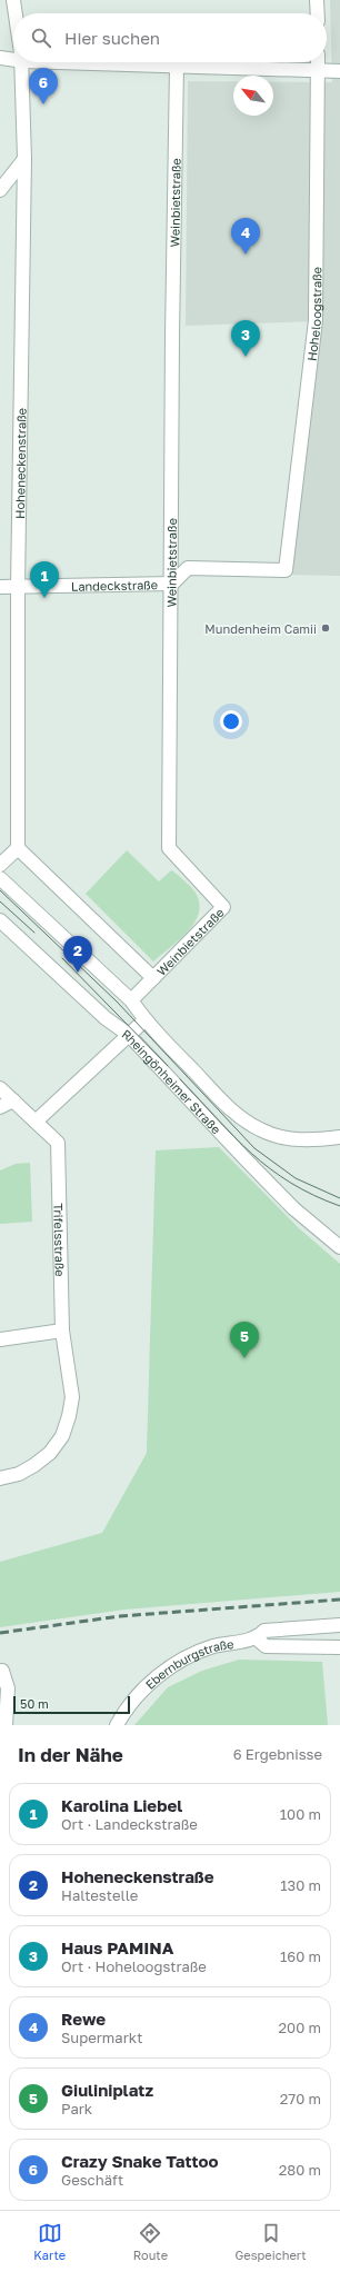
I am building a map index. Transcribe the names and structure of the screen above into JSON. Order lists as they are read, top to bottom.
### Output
{
  "streets": {
    "street": [
      "Weinbietstraße",
      "Hoheloogstraße",
      "Hoheneckenstraße",
      "Landeckstraße",
      "Rheingönheimer Straße",
      "Trifelsstraße",
      "Ebernburgstraße"
    ]
  },
  "crossings": [
    ["Weinbietstraße", "Landeckstraße"],
    ["Weinbietstraße", "Rheingönheimer Straße"],
    ["Hoheloogstraße", "Landeckstraße"],
    ["Hoheneckenstraße", "Landeckstraße"]
  ],
  "places": ["Mundenheim Camii"],
  "scale_bar": "50 m",
  "north": "top left",
  "page": {
    "search": "Hier suchen",
    "pins": [
      "6",
      "4",
      "3",
      "1",
      "2",
      "5"
    ],
    "scale": "50 m",
    "heading": ["In der Nähe", "6 Ergebnisse"],
    "list": [
      {
        "mark": "1",
        "name": "Karolina Liebel",
        "note": "Ort · Landeckstraße",
        "value": "100 m"
      },
      {
        "mark": "2",
        "name": "Hoheneckenstraße",
        "note": "Haltestelle",
        "value": "130 m"
      },
      {
        "mark": "3",
        "name": "Haus PAMINA",
        "note": "Ort · Hoheloogstraße",
        "value": "160 m"
      },
      {
        "mark": "4",
        "name": "Rewe",
        "note": "Supermarkt",
        "value": "200 m"
      },
      {
        "mark": "5",
        "name": "Giuliniplatz",
        "note": "Park",
        "value": "270 m"
      },
      {
        "mark": "6",
        "name": "Crazy Snake Tattoo",
        "note": "Geschäft",
        "value": "280 m"
      }
    ],
    "nav": ["Karte", "Route", "Gespeichert"]
  }
}
